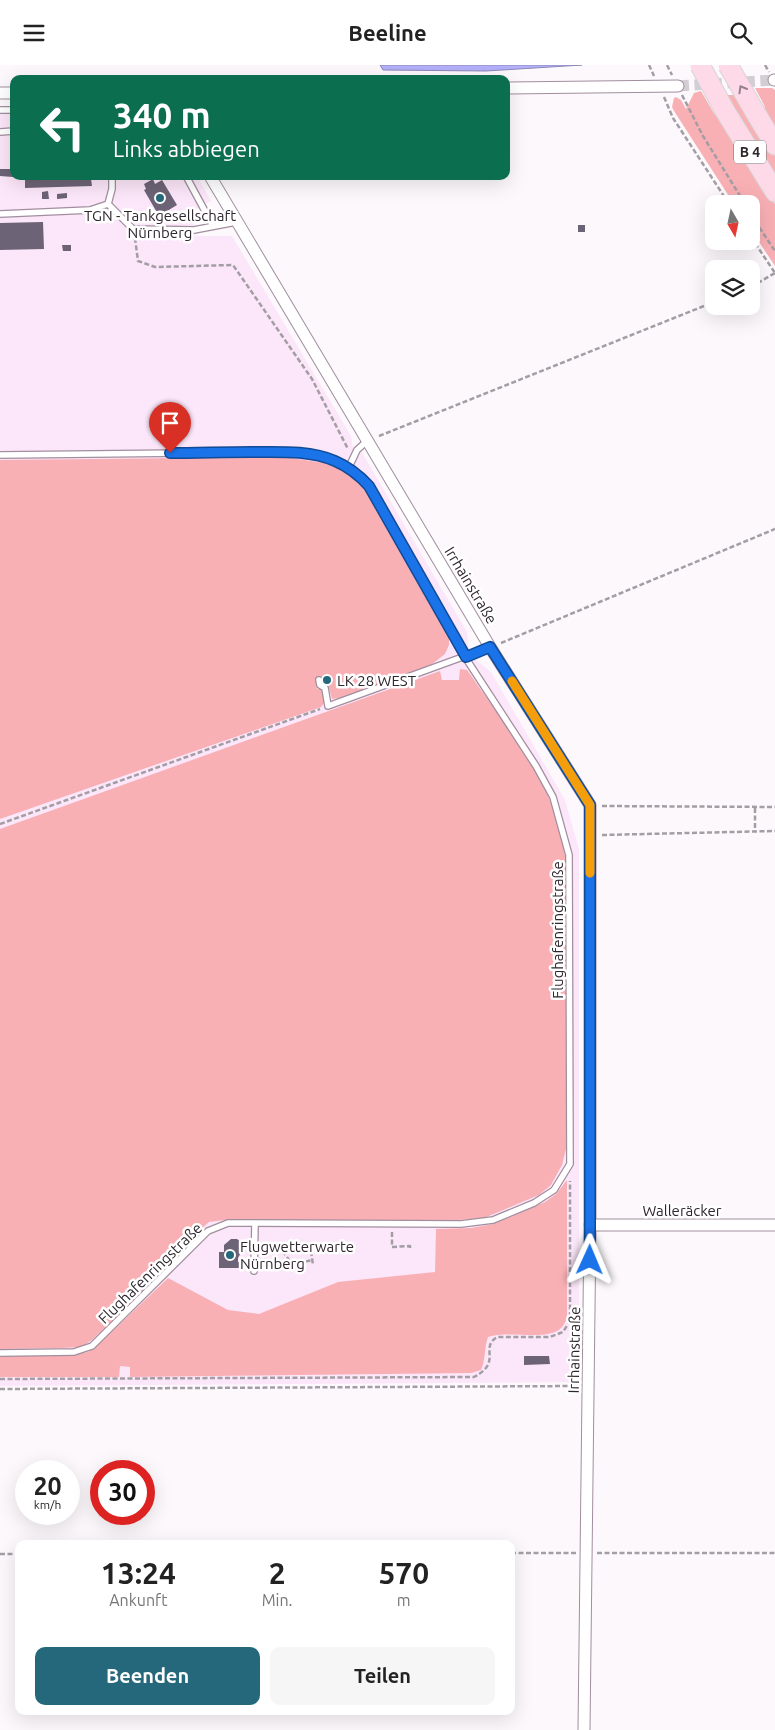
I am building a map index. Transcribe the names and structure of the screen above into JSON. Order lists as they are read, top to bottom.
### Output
{
  "streets": {
    "main road": ["B 4"],
    "street": ["Irrhainstraße", "Walleräcker"],
    "lane": ["Flughafenringstraße"]
  },
  "crossings": [
    ["Irrhainstraße", "Walleräcker"]
  ],
  "places": ["TGN - Tankgesellschaft Nürnberg", "LK 28 WEST", "Flugwetterwarte Nürnberg"],
  "north": "bottom",
  "page": {
    "header": "Beeline",
    "turn": ["340 m", "Links abbiegen"],
    "speed": "20 km/h",
    "limit": "30",
    "eta": [
      "13:24",
      "Ankunft",
      "2",
      "Min.",
      "570",
      "m"
    ],
    "buttons": ["Beenden", "Teilen"]
  }
}
